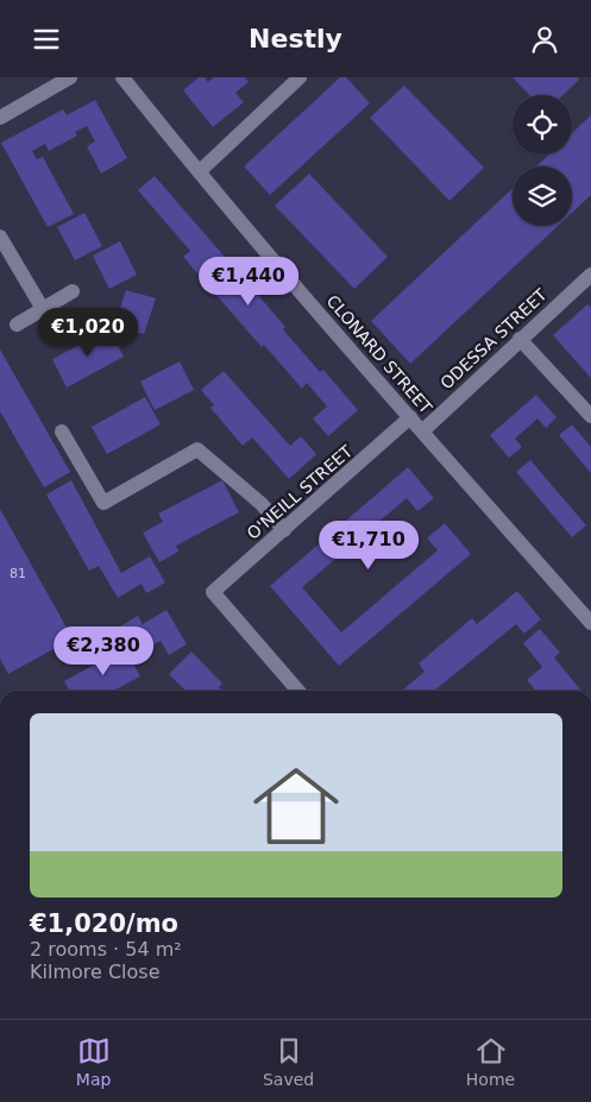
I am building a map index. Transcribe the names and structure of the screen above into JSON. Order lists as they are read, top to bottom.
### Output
{
  "streets": {
    "street": ["ODESSA STREET", "CLONARD STREET", "O'NEILL STREET"]
  },
  "crossings": [
    ["ODESSA STREET", "CLONARD STREET"],
    ["CLONARD STREET", "O'NEILL STREET"]
  ],
  "house_numbers": ["81"],
  "page": {
    "header": "Nestly",
    "price": [
      "€1,440",
      "€1,020",
      "€1,710",
      "€2,380"
    ],
    "list": [
      {
        "name": "€1,020/mo",
        "note": "2 rooms · 54 m² · Kilmore Close"
      }
    ],
    "tabs": ["Map", "Saved", "Home"]
  }
}
